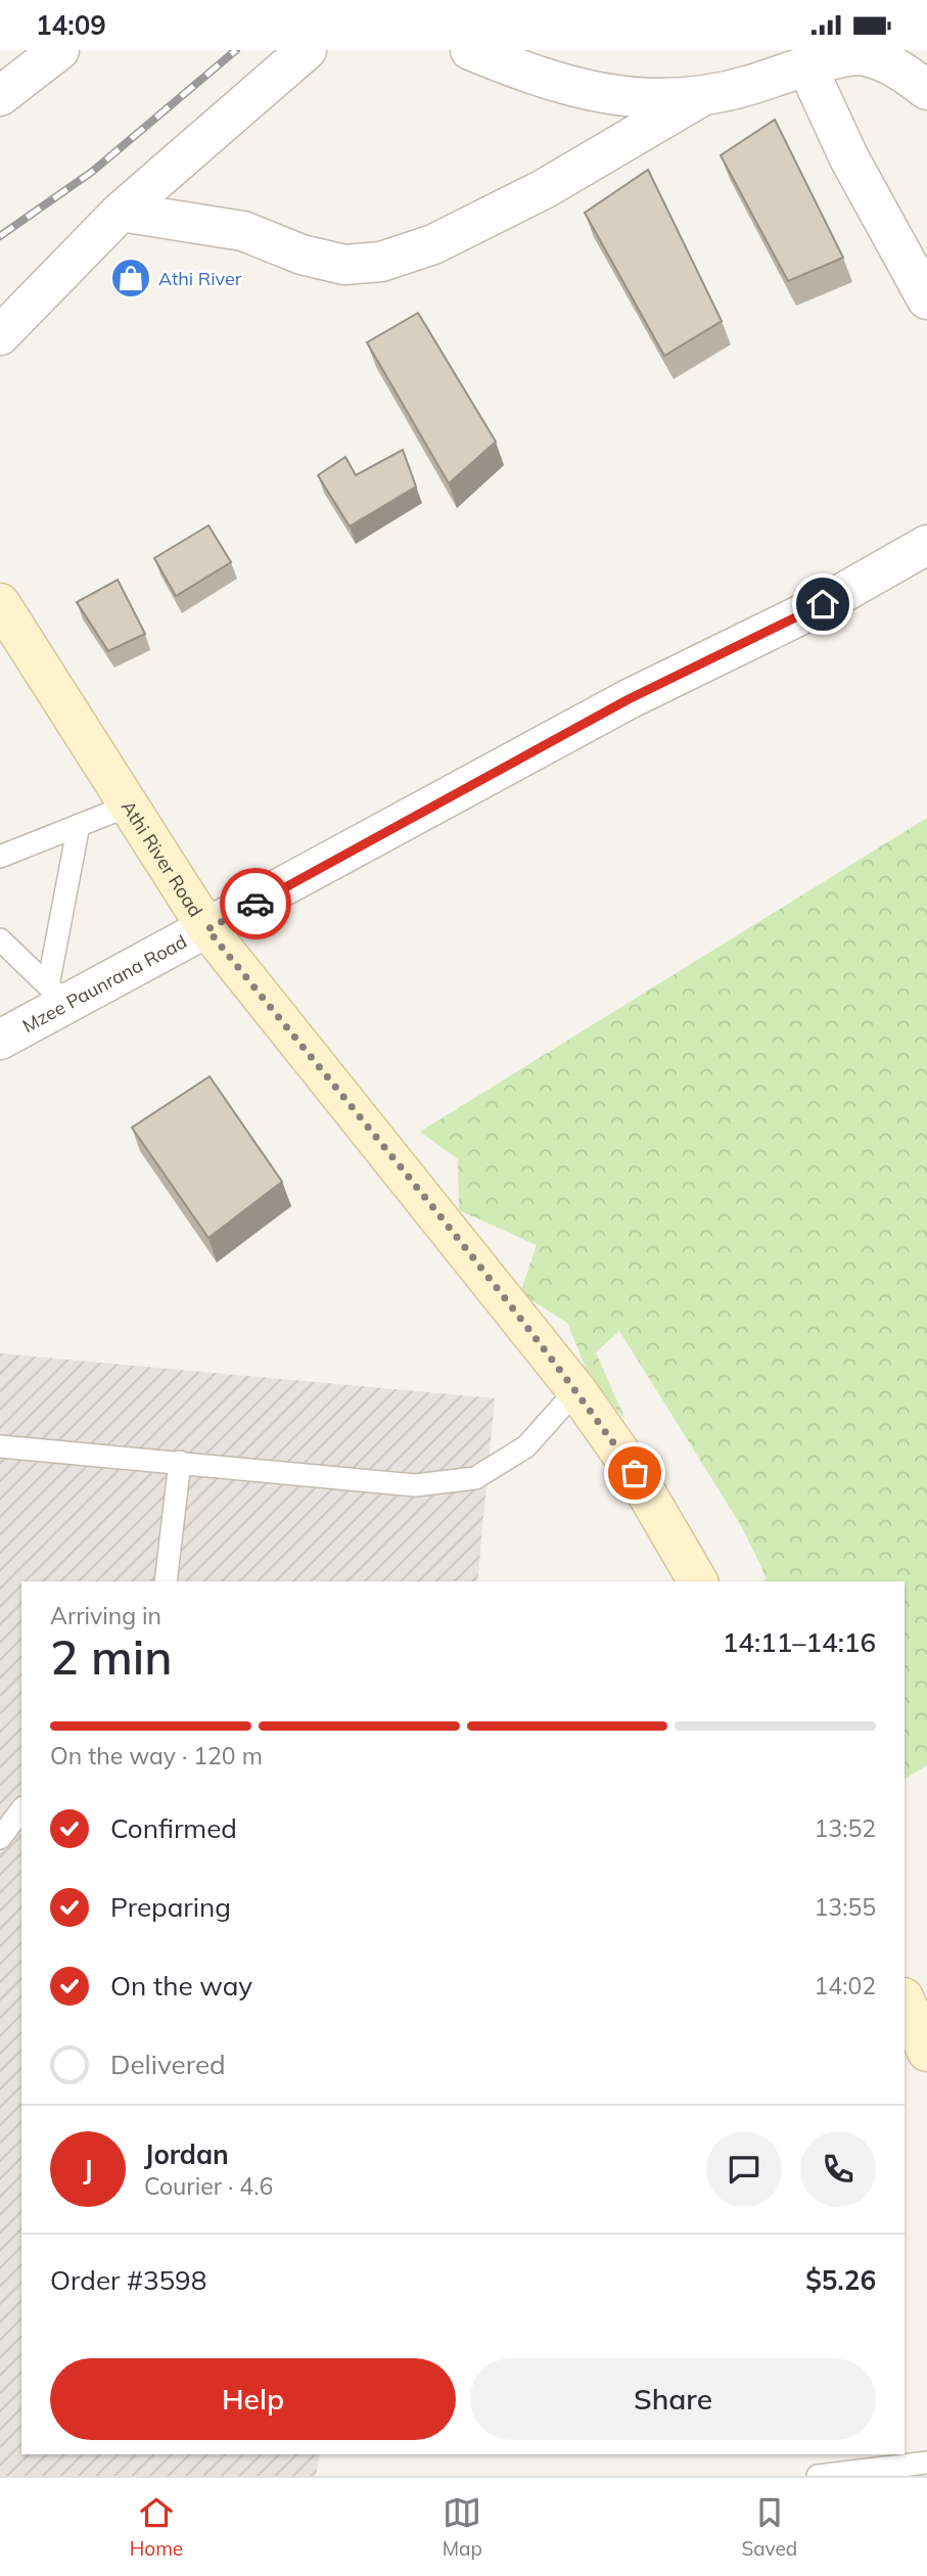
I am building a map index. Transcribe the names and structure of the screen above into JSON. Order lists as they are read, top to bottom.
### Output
{
  "streets": {
    "main road": ["Athi River Road"],
    "street": ["Mzee Paunrana Road"]
  },
  "crossings": [
    ["Athi River Road", "Mzee Paunrana Road"]
  ],
  "places": {
    "shop": ["Athi River"]
  },
  "page": {
    "status": "14:09",
    "heading": ["2 min", "Arriving in", "14:11–14:16"],
    "panel": [
      "Jordan",
      "Courier · 4.6",
      "Order #3598",
      "$5.26"
    ],
    "bar": "On the way · 120 m",
    "list": [
      ["Confirmed", "13:52"],
      ["Preparing", "13:55"],
      ["On the way", "14:02"],
      "Delivered"
    ],
    "round": "J",
    "buttons": ["Help", "Share"],
    "tabs": ["Home", "Map", "Saved"]
  }
}
